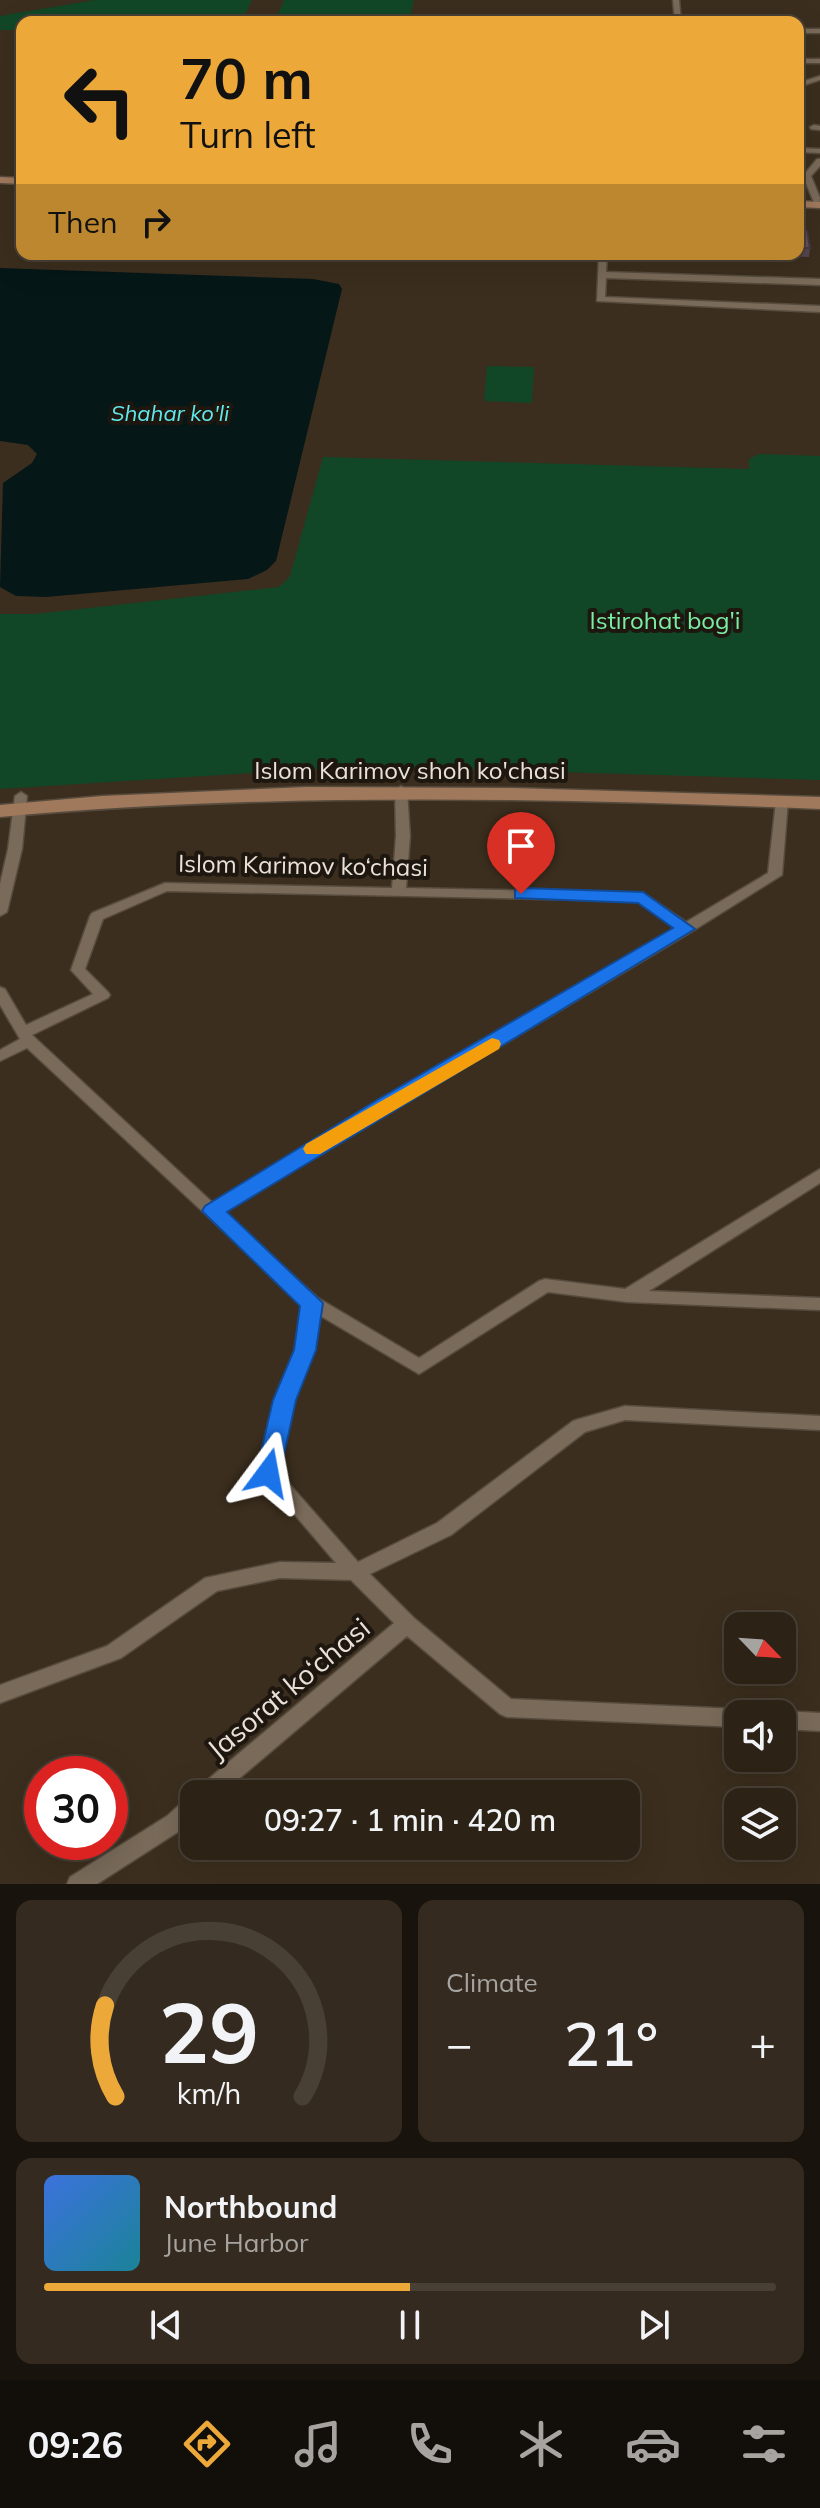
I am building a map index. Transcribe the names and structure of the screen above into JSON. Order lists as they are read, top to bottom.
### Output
{
  "streets": {
    "main road": ["Islom Karimov shoh ko'chasi"],
    "street": ["Islom Karimov ko‘chasi", "Jasorat ko‘chasi"]
  },
  "water": ["Shahar ko'li"],
  "parks": ["Istirohat bog'i"],
  "north": "bottom right",
  "page": {
    "turn": ["70 m", "Turn left"],
    "then": "Then",
    "limit": "30",
    "trip": "09:27 · 1 min · 420 m",
    "tile": "Climate",
    "heat": ["−", "21°", "+"],
    "song": ["Northbound", "June Harbor"],
    "tabs": "09:26",
    "gauge": ["29", "km/h"]
  }
}
